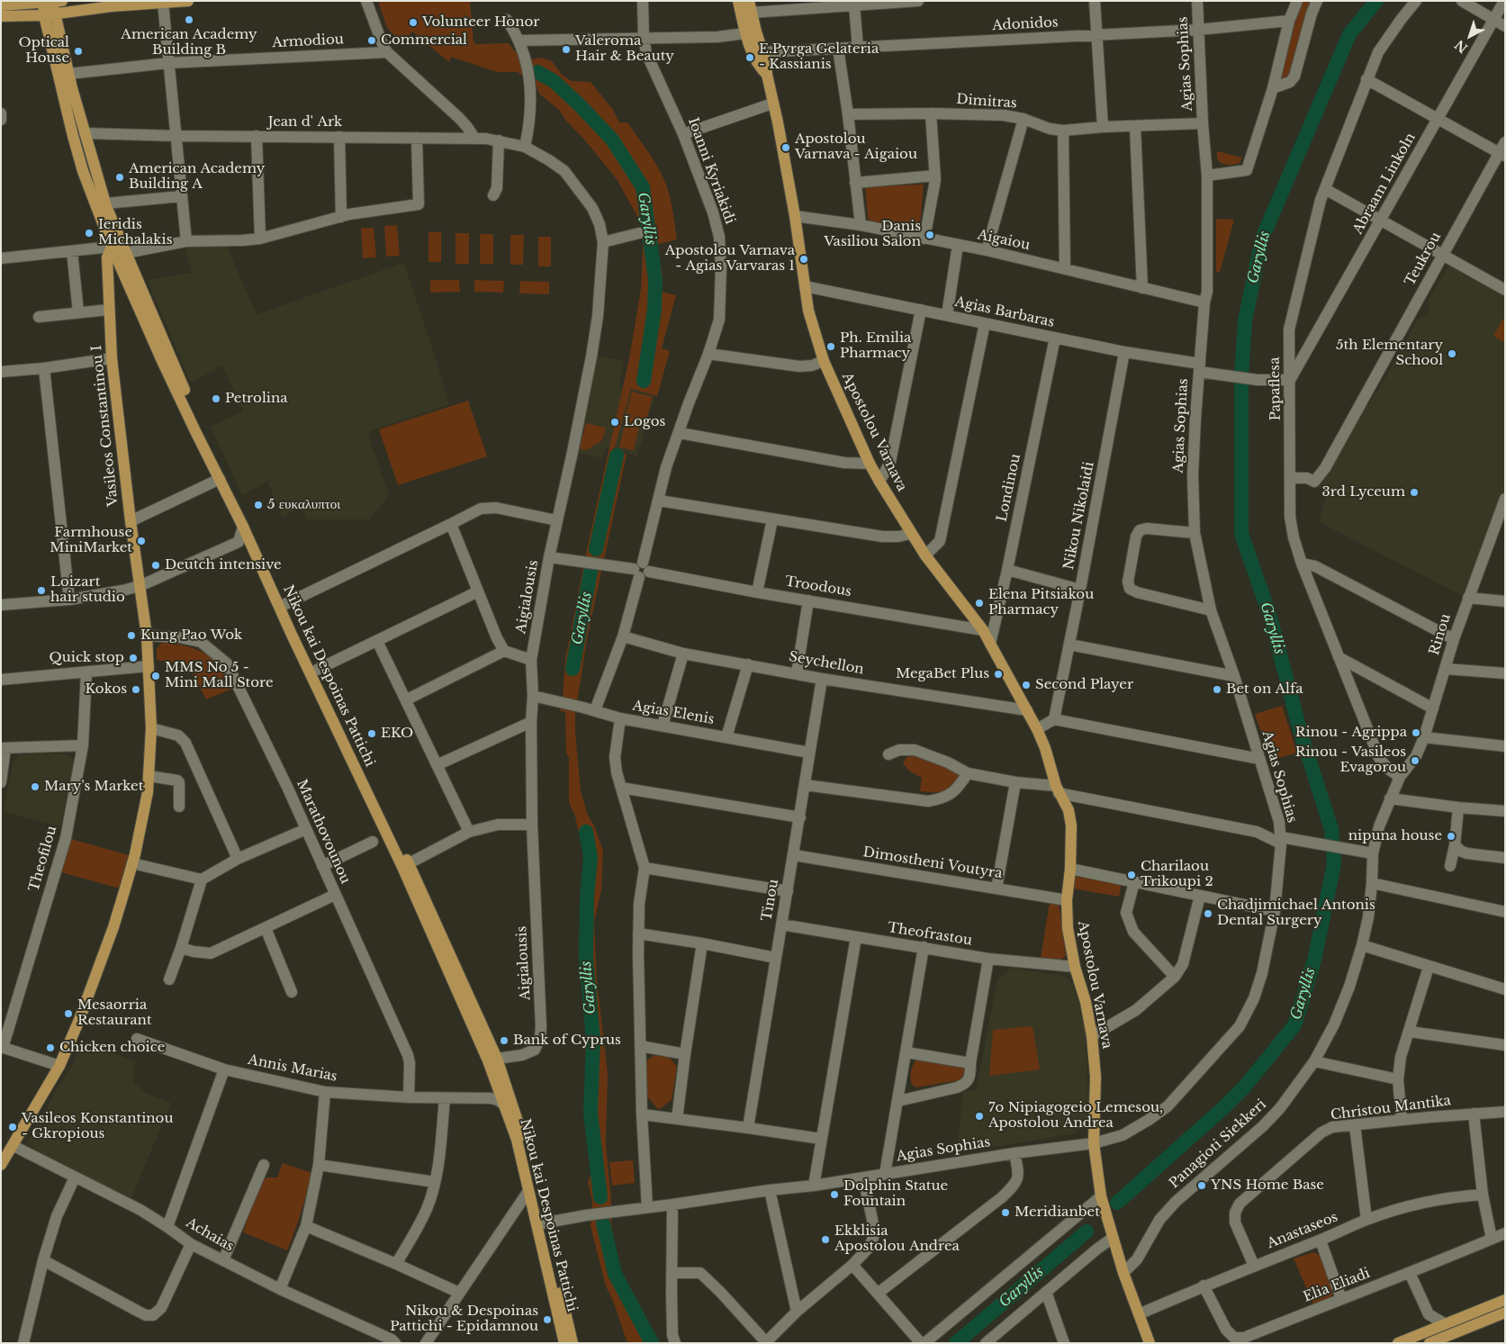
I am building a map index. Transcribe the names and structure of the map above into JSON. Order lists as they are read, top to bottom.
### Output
{
  "streets": {
    "main road": ["Vasileos Constantinou I", "Apostolou Varnava", "Nikou kai Despoinas Pattichi"],
    "street": [
      "Adonidos",
      "Armodiou",
      "Agias Sophias",
      "Dimitras",
      "Jean d' Ark",
      "Ioanni Kyriakidi",
      "Abraam Linkoln",
      "Aigaiou",
      "Teukrou",
      "Agias Barbaras",
      "Papaflesa",
      "Londinou",
      "Nikou Nikolaidi",
      "Troodous",
      "Aigialousis",
      "Rinou",
      "Seychellon",
      "Agias Elenis",
      "Marathovounou",
      "Theofilou",
      "Dimostheni Voutyra",
      "Tinou",
      "Theofrastou",
      "Annis Marias",
      "Christou Mantika",
      "Panagioti Siekkeri",
      "Anastaseos",
      "Achaias",
      "Elia Eliadi"
    ]
  },
  "crossings": [
    ["Adonidos", "Agias Sophias"],
    ["Adonidos", "Apostolou Varnava"],
    ["Armodiou", "Nikou kai Despoinas Pattichi"],
    ["Agias Sophias", "Dimitras"],
    ["Agias Sophias", "Aigaiou"],
    ["Agias Sophias", "Agias Barbaras"],
    ["Agias Sophias", "Apostolou Varnava"],
    ["Agias Sophias", "Nikou kai Despoinas Pattichi"],
    ["Jean d' Ark", "Aigialousis"],
    ["Jean d' Ark", "Nikou kai Despoinas Pattichi"],
    ["Ioanni Kyriakidi", "Troodous"],
    ["Ioanni Kyriakidi", "Seychellon"],
    ["Ioanni Kyriakidi", "Agias Elenis"],
    ["Abraam Linkoln", "Agias Barbaras"],
    ["Abraam Linkoln", "Papaflesa"],
    ["Aigaiou", "Apostolou Varnava"],
    ["Teukrou", "Papaflesa"],
    ["Agias Barbaras", "Papaflesa"],
    ["Agias Barbaras", "Apostolou Varnava"],
    ["Agias Barbaras", "Londinou"],
    ["Agias Barbaras", "Nikou Nikolaidi"],
    ["Papaflesa", "Rinou"],
    ["Papaflesa", "Panagioti Siekkeri"],
    ["Vasileos Constantinou I", "Nikou kai Despoinas Pattichi"],
    ["Vasileos Constantinou I", "Marathovounou"],
    ["Vasileos Constantinou I", "Achaias"],
    ["Apostolou Varnava", "Londinou"],
    ["Apostolou Varnava", "Troodous"],
    ["Apostolou Varnava", "Seychellon"],
    ["Apostolou Varnava", "Dimostheni Voutyra"],
    ["Apostolou Varnava", "Theofrastou"],
    ["Apostolou Varnava", "Panagioti Siekkeri"],
    ["Apostolou Varnava", "Anastaseos"],
    ["Troodous", "Aigialousis"],
    ["Aigialousis", "Nikou kai Despoinas Pattichi"],
    ["Aigialousis", "Agias Elenis"],
    ["Rinou", "Panagioti Siekkeri"],
    ["Seychellon", "Tinou"],
    ["Nikou kai Despoinas Pattichi", "Annis Marias"],
    ["Agias Elenis", "Tinou"],
    ["Marathovounou", "Annis Marias"],
    ["Dimostheni Voutyra", "Tinou"],
    ["Tinou", "Theofrastou"],
    ["Christou Mantika", "Anastaseos"],
    ["Anastaseos", "Elia Eliadi"]
  ],
  "water": ["Garyllis"],
  "places": [
    "American Academy Building B",
    "Volunteer Honor",
    "Commercial",
    "Valeroma Hair & Beauty",
    "Optical House",
    "E.Pyrga Gelateria - Kassianis",
    "Apostolou Varnava - Aigaiou",
    "American Academy Building A",
    "Ieridis Michalakis",
    "Danis Vasiliou Salon",
    "Apostolou Varnava - Agias Varvaras 1",
    "Ph. Emilia Pharmacy",
    "5th Elementary School",
    "Petrolina",
    "Logos",
    "3rd Lyceum",
    "5 ευκαλυπτοι",
    "Farmhouse MiniMarket",
    "Deutch intensive",
    "Loizart hair studio",
    "Elena Pitsiakou Pharmacy",
    "Kung Pao Wok",
    "Quick stop",
    "MegaBet Plus",
    "MMS No 5 - Mini Mall Store",
    "Second Player",
    "Kokos",
    "Bet on Alfa",
    "Rinou - Agrippa",
    "EKO",
    "Rinou - Vasileos Evagorou",
    "Mary's Market",
    "nipuna house",
    "Charilaou Trikoupi 2",
    "Chadjimichael Antonis Dental Surgery",
    "Mesaorria Restaurant",
    "Bank of Cyprus",
    "Chicken choice",
    "7o Nipiagogeio Lemesou, Apostolou Andrea",
    "Vasileos Konstantinou - Gkropious",
    "YNS Home Base",
    "Dolphin Statue Fountain",
    "Meridianbet",
    "Ekklisia Apostolou Andrea",
    "Nikou & Despoinas Pattichi - Epidamnou"
  ],
  "north": "bottom left"
}
